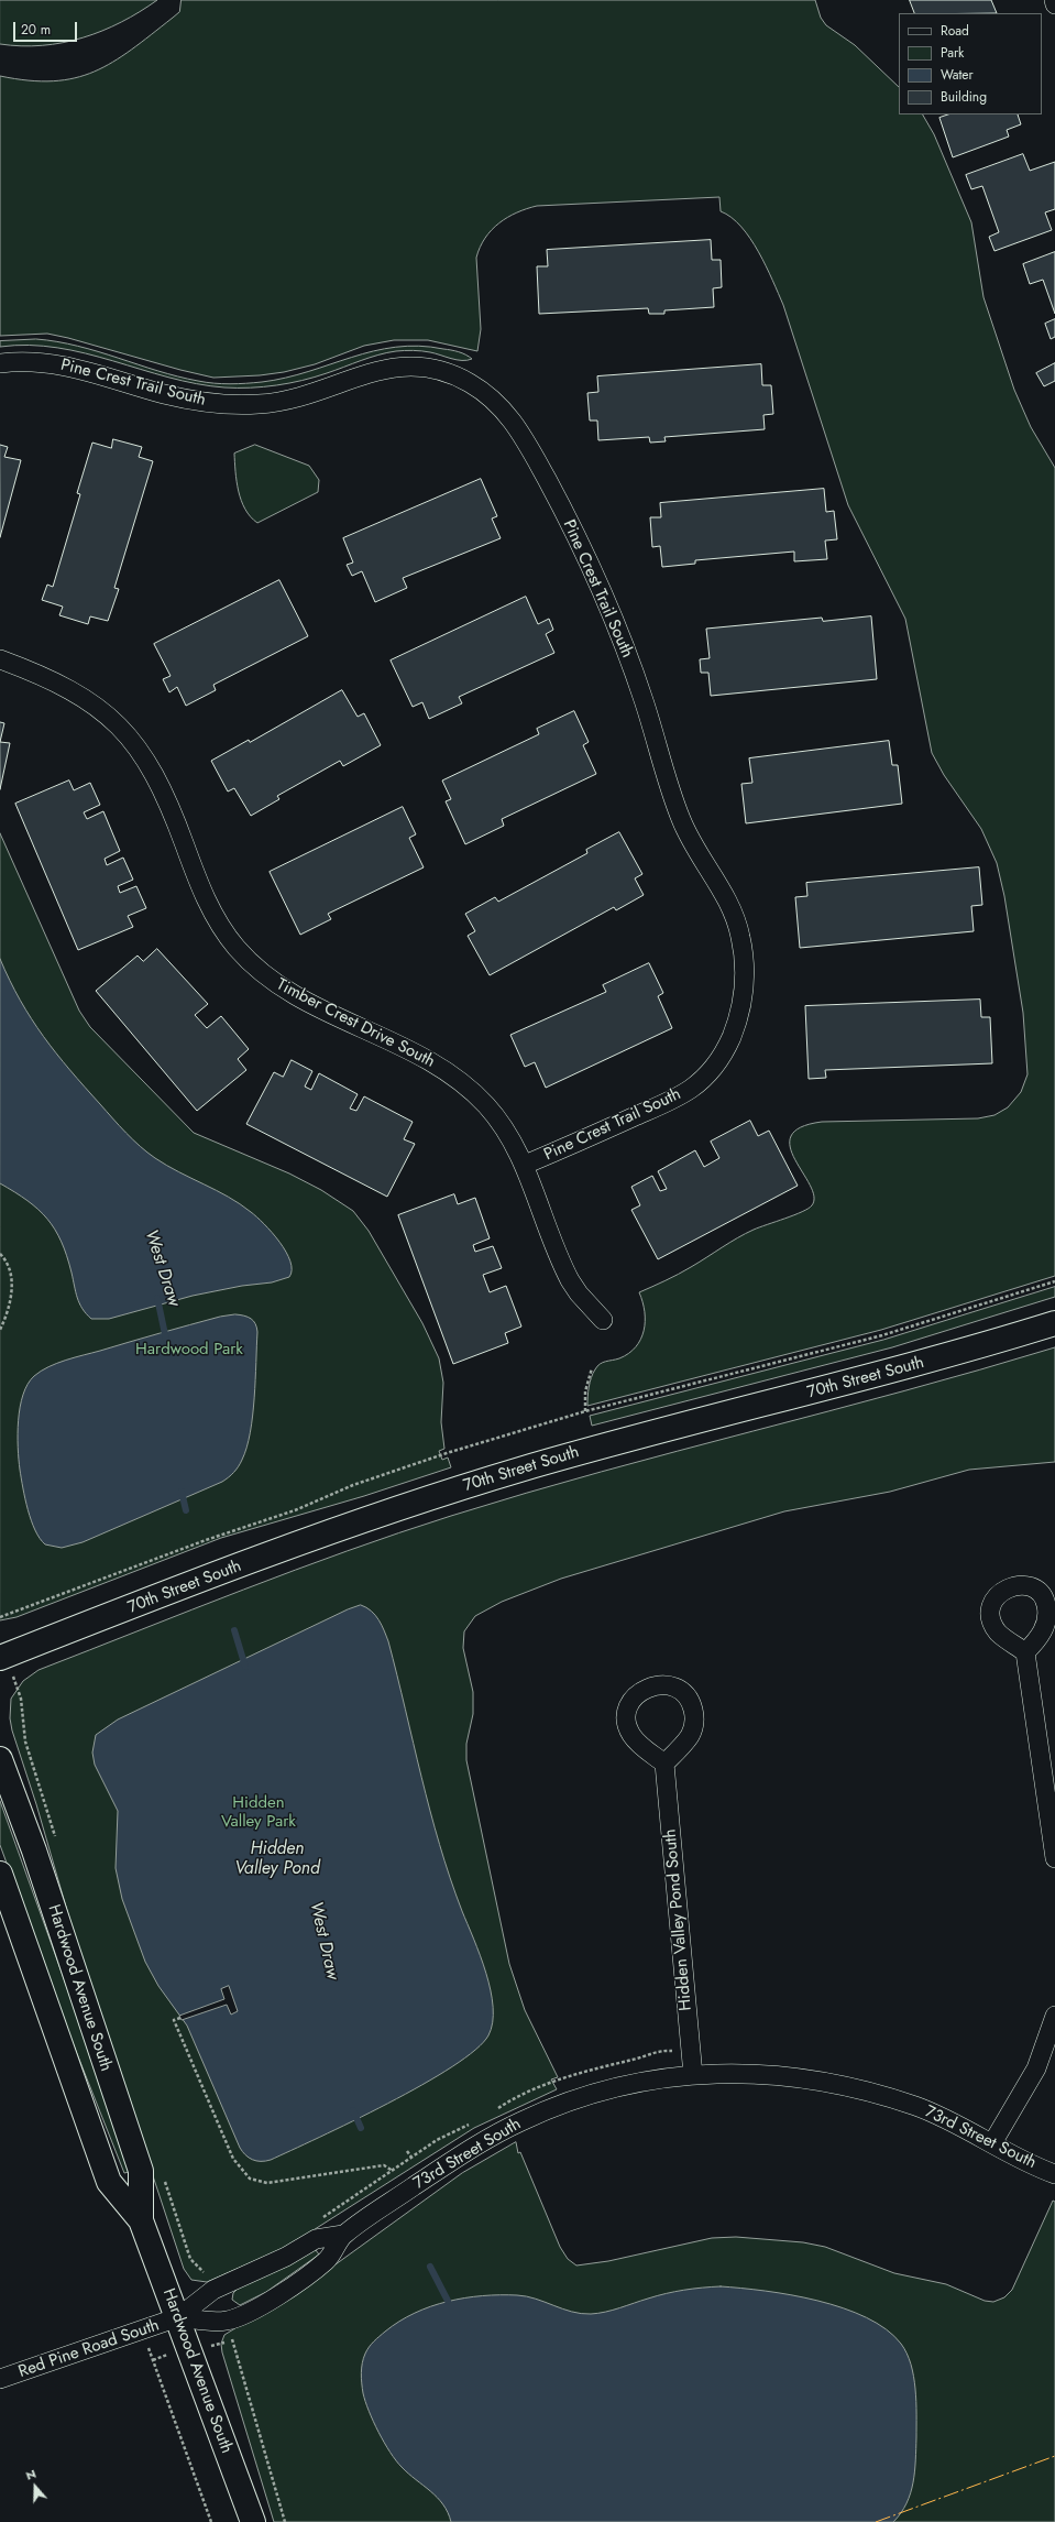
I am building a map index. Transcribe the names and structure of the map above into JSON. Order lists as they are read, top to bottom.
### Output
{
  "streets": {
    "street": [
      "Pine Crest Trail South",
      "Timber Crest Drive South",
      "70th Street South",
      "Hidden Valley Pond South",
      "Hardwood Avenue South",
      "73rd Street South",
      "Red Pine Road South"
    ]
  },
  "crossings": [
    ["Pine Crest Trail South", "Timber Crest Drive South"],
    ["Hidden Valley Pond South", "73rd Street South"],
    ["Hardwood Avenue South", "73rd Street South"],
    ["Hardwood Avenue South", "Red Pine Road South"],
    ["73rd Street South", "Red Pine Road South"]
  ],
  "water": ["West Draw", "Hidden Valley Pond"],
  "parks": ["Hardwood Park", "Hidden Valley Park"],
  "legend": [
    "Road",
    "Park",
    "Water",
    "Building"
  ],
  "scale_bar": "20 m",
  "north": "top"
}
